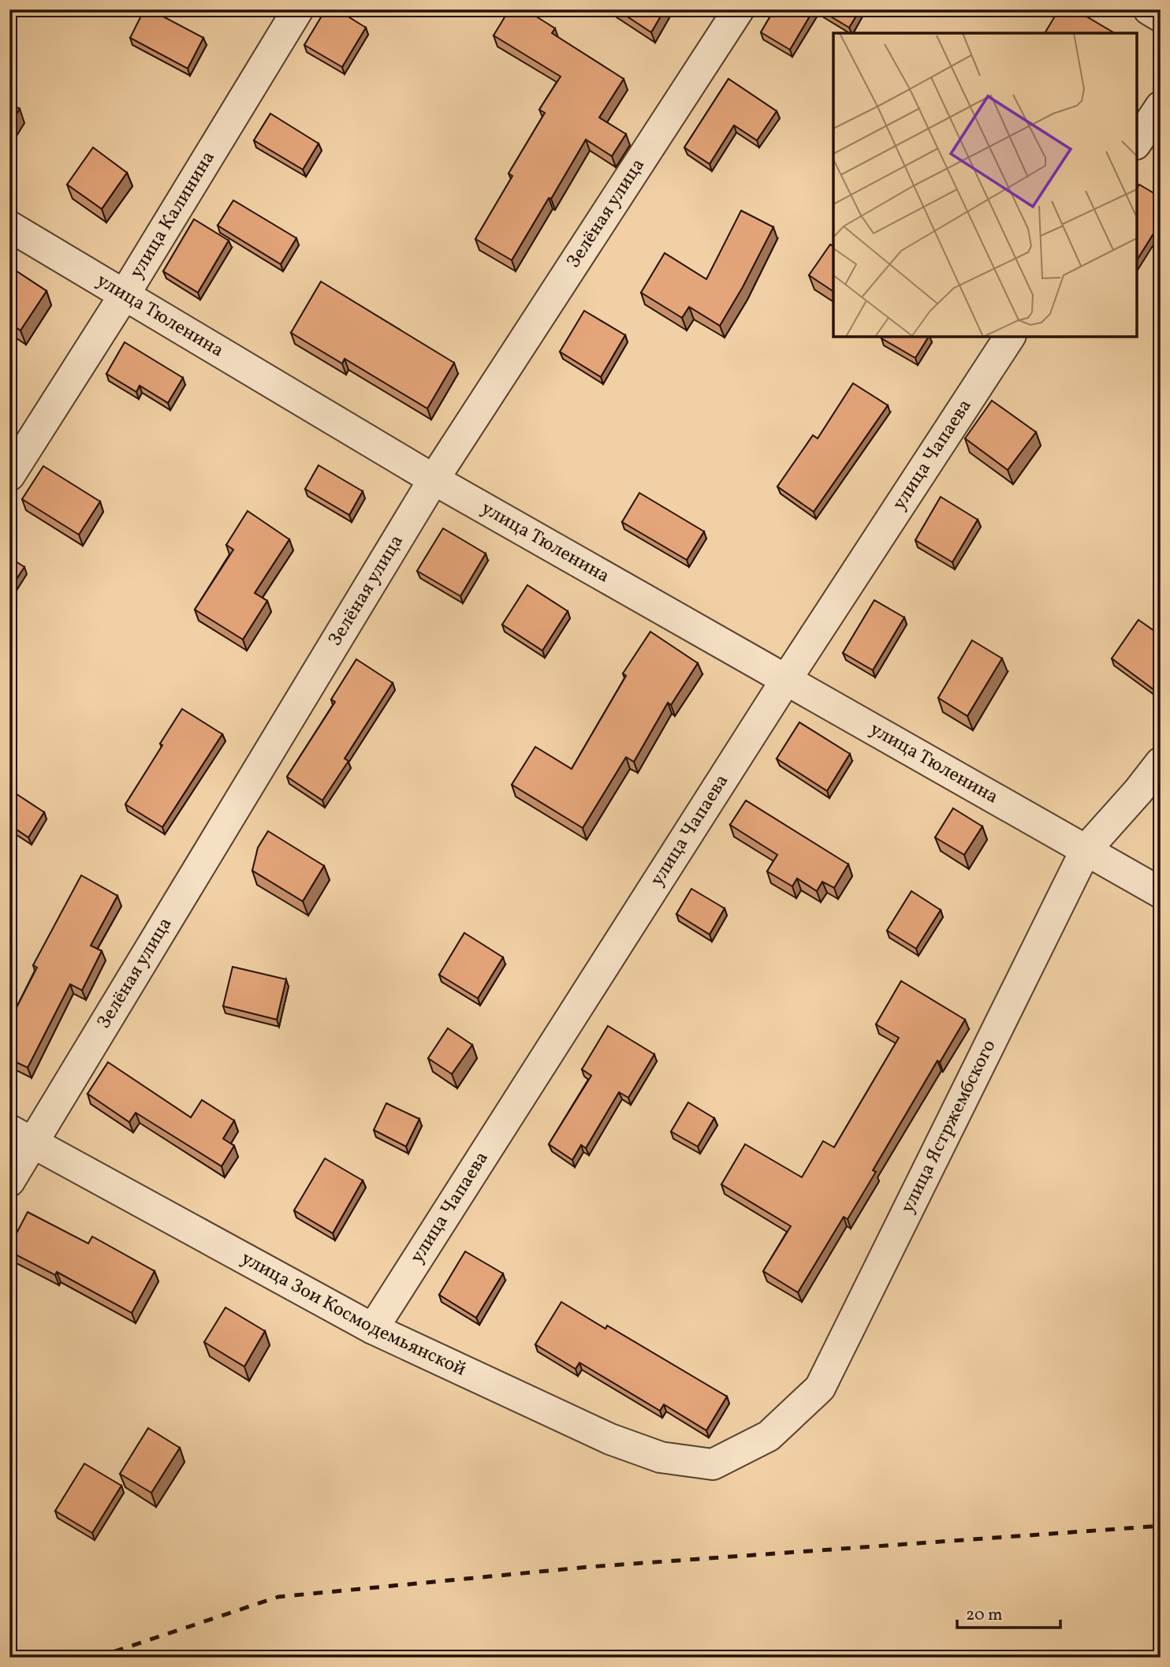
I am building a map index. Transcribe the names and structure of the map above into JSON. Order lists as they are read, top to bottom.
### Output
{
  "streets": {
    "street": [
      "Зелёная улица",
      "улица Калинина",
      "улица Тюленина",
      "улица Чапаева",
      "улица Ястржембского",
      "улица Зои Космодемьянской"
    ]
  },
  "crossings": [
    ["Зелёная улица", "улица Тюленина"],
    ["Зелёная улица", "улица Зои Космодемьянской"],
    ["улица Калинина", "улица Тюленина"],
    ["улица Тюленина", "улица Чапаева"],
    ["улица Тюленина", "улица Ястржембского"],
    ["улица Чапаева", "улица Зои Космодемьянской"],
    ["улица Ястржембского", "улица Зои Космодемьянской"]
  ],
  "scale_bar": "20 m"
}
